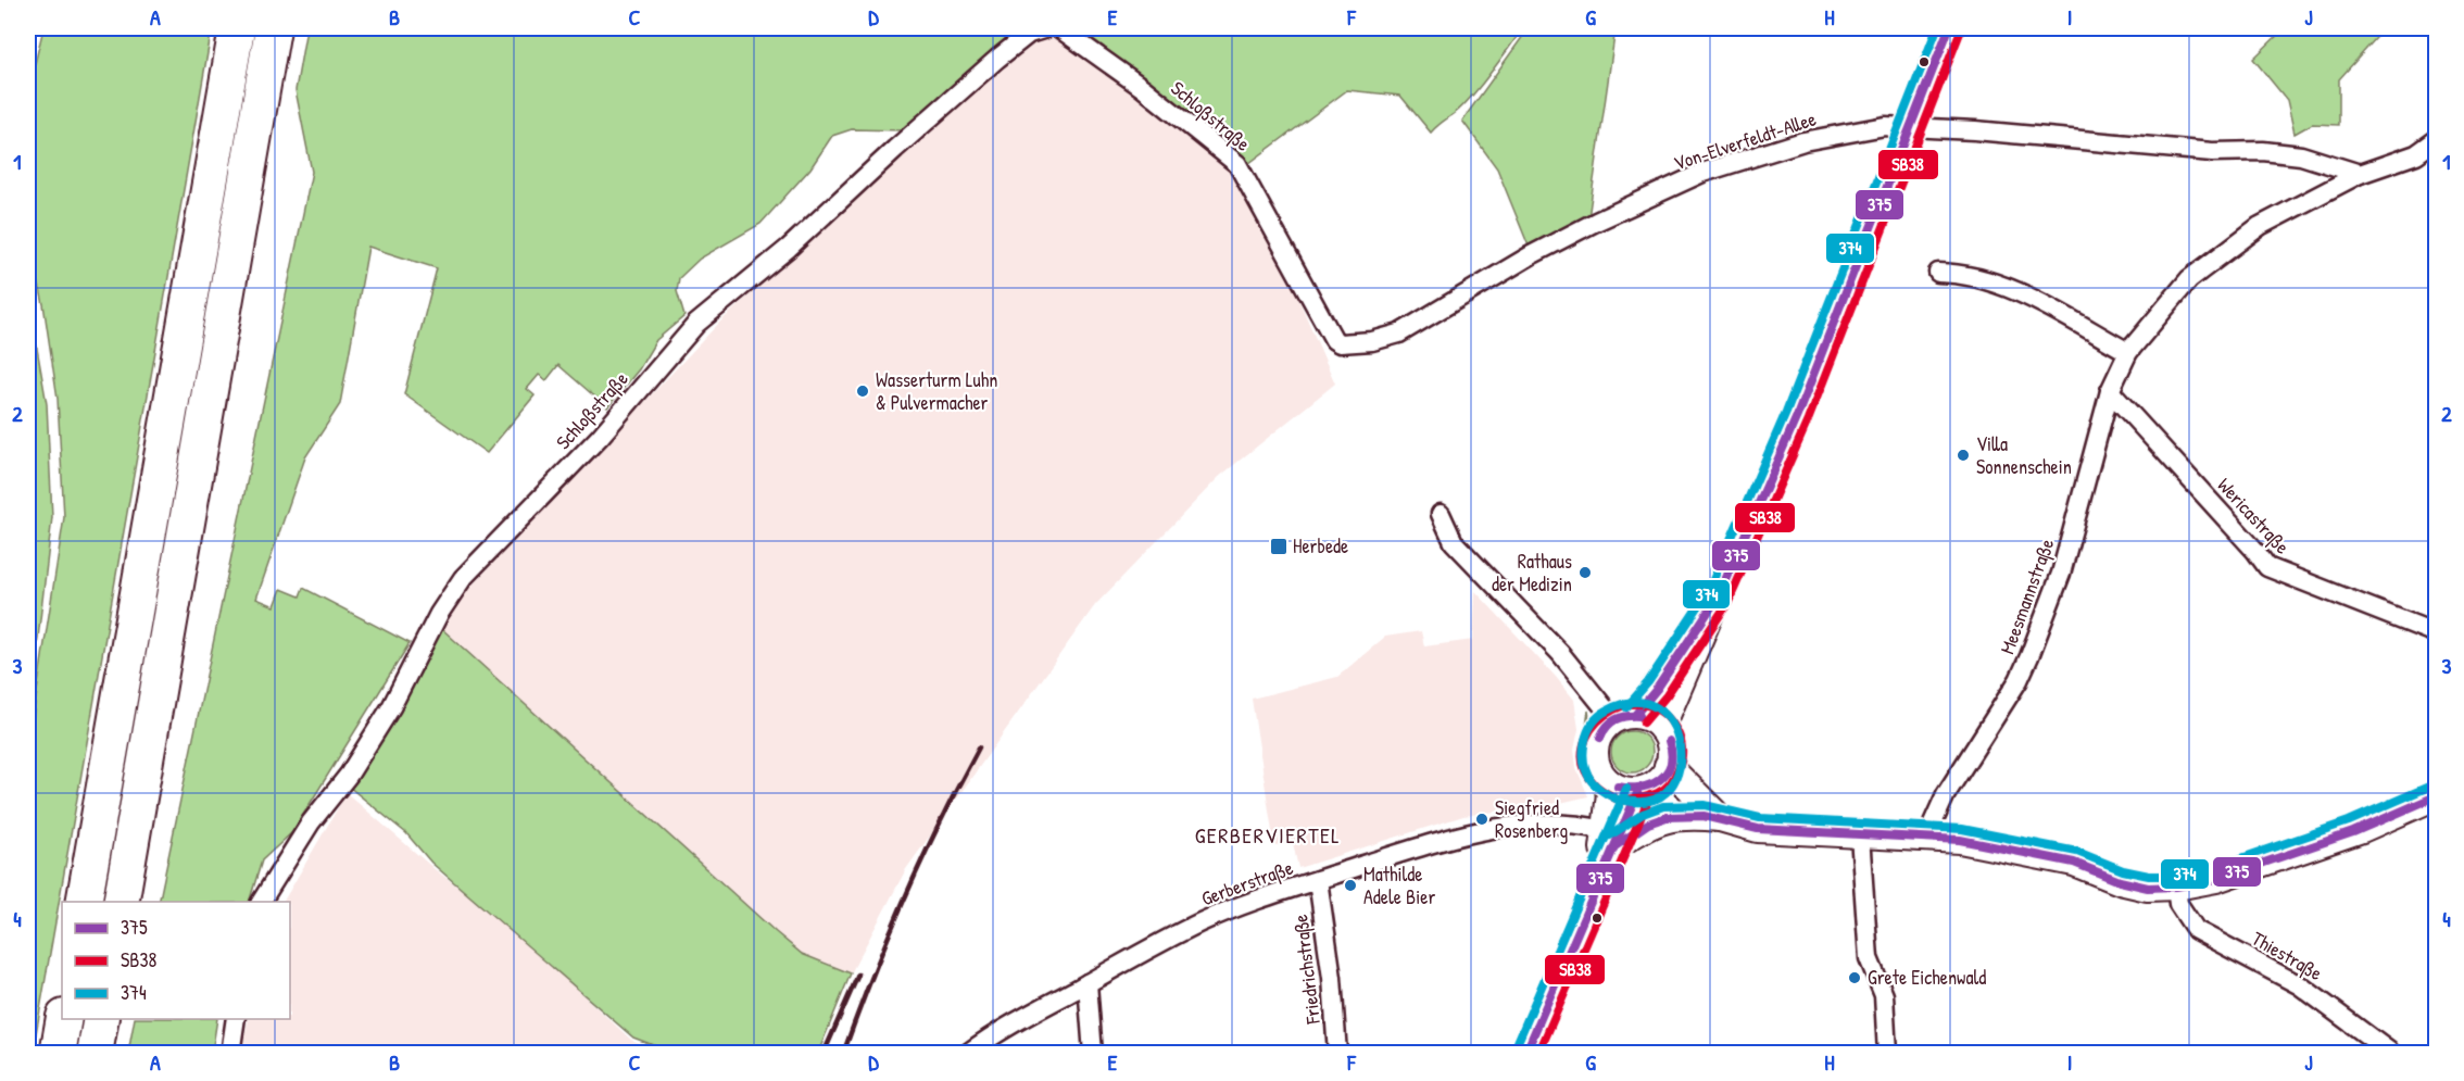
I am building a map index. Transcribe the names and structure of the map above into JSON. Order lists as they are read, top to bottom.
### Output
{
  "streets": {
    "street": [
      "Schloßstraße",
      "Von-Elverfeldt-Allee",
      "Wericastraße",
      "Meesmannstraße",
      "Gerberstraße",
      "Thiestraße",
      "Friedrichstraße"
    ]
  },
  "crossings": [
    ["Schloßstraße", "Von-Elverfeldt-Allee"],
    ["Von-Elverfeldt-Allee", "Meesmannstraße"],
    ["Wericastraße", "Meesmannstraße"],
    ["Gerberstraße", "Friedrichstraße"]
  ],
  "districts": ["GERBERVIERTEL"],
  "places": {
    "other": [
      "Wasserturm Luhn & Pulvermacher",
      "Villa Sonnenschein",
      "Rathaus der Medizin",
      "Siegfried Rosenberg",
      "Mathilde Adele Bier",
      "Grete Eichenwald"
    ],
    "transit": ["Herbede"]
  },
  "lines": ["transit line 375", "transit line 374", "transit line SB38"],
  "legend": ["375", "SB38", "374"],
  "grid": {
    "columns": [
      "A",
      "B",
      "C",
      "D",
      "E",
      "F",
      "G",
      "H",
      "I",
      "J"
    ],
    "rows": [
      "1",
      "2",
      "3",
      "4"
    ]
  }
}
